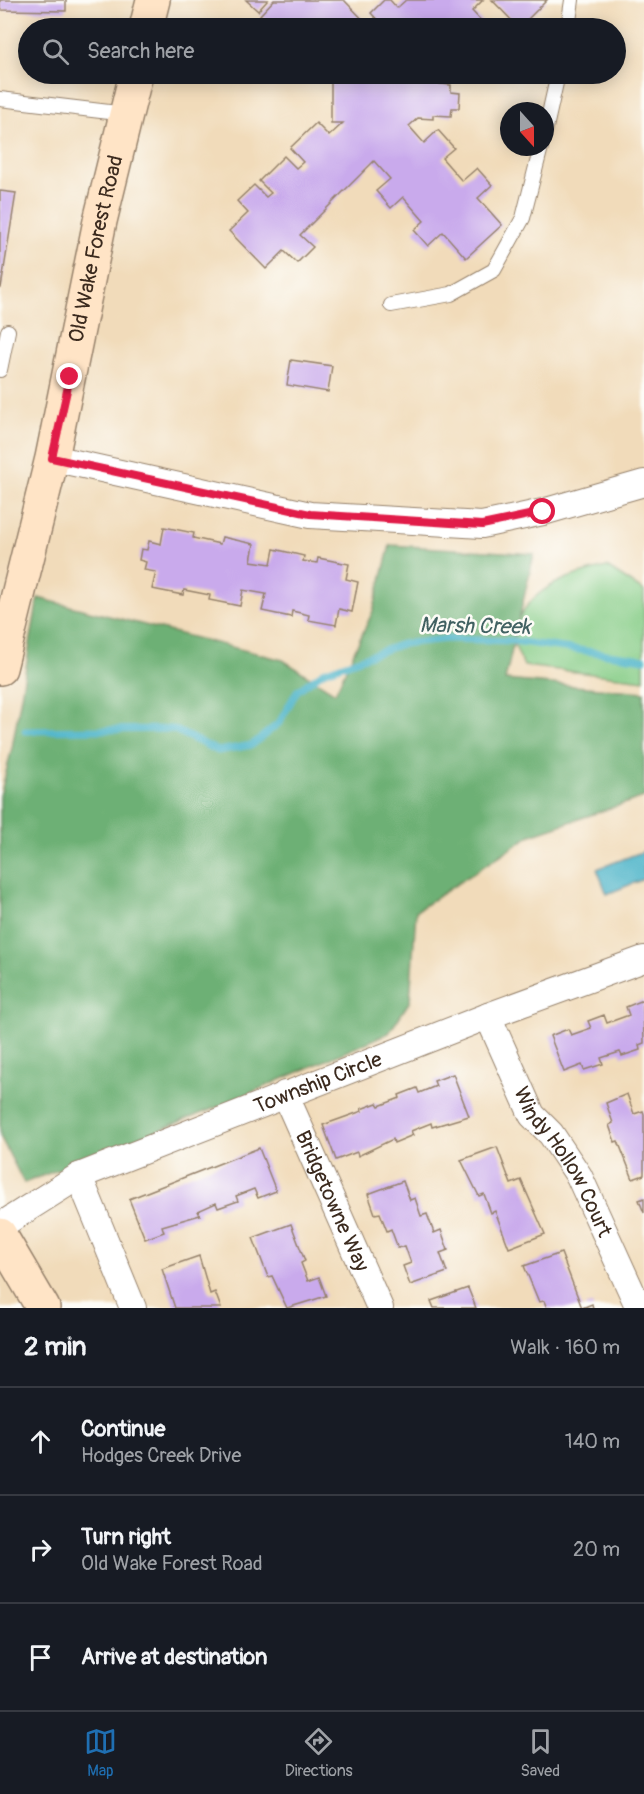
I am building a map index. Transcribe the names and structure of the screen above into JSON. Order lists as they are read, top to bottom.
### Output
{
  "streets": {
    "street": [
      "Old Wake Forest Road",
      "Township Circle",
      "Windy Hollow Court",
      "Bridgetowne Way"
    ]
  },
  "crossings": [
    ["Township Circle", "Windy Hollow Court"],
    ["Township Circle", "Bridgetowne Way"]
  ],
  "water": ["Marsh Creek"],
  "north": "bottom",
  "page": {
    "search": "Search here",
    "heading": ["2 min", "Walk · 160 m"],
    "list": [
      ["Continue", "Hodges Creek Drive", "140 m"],
      ["Turn right", "Old Wake Forest Road", "20 m"],
      "Arrive at destination"
    ],
    "nav": ["Map", "Directions", "Saved"]
  }
}
